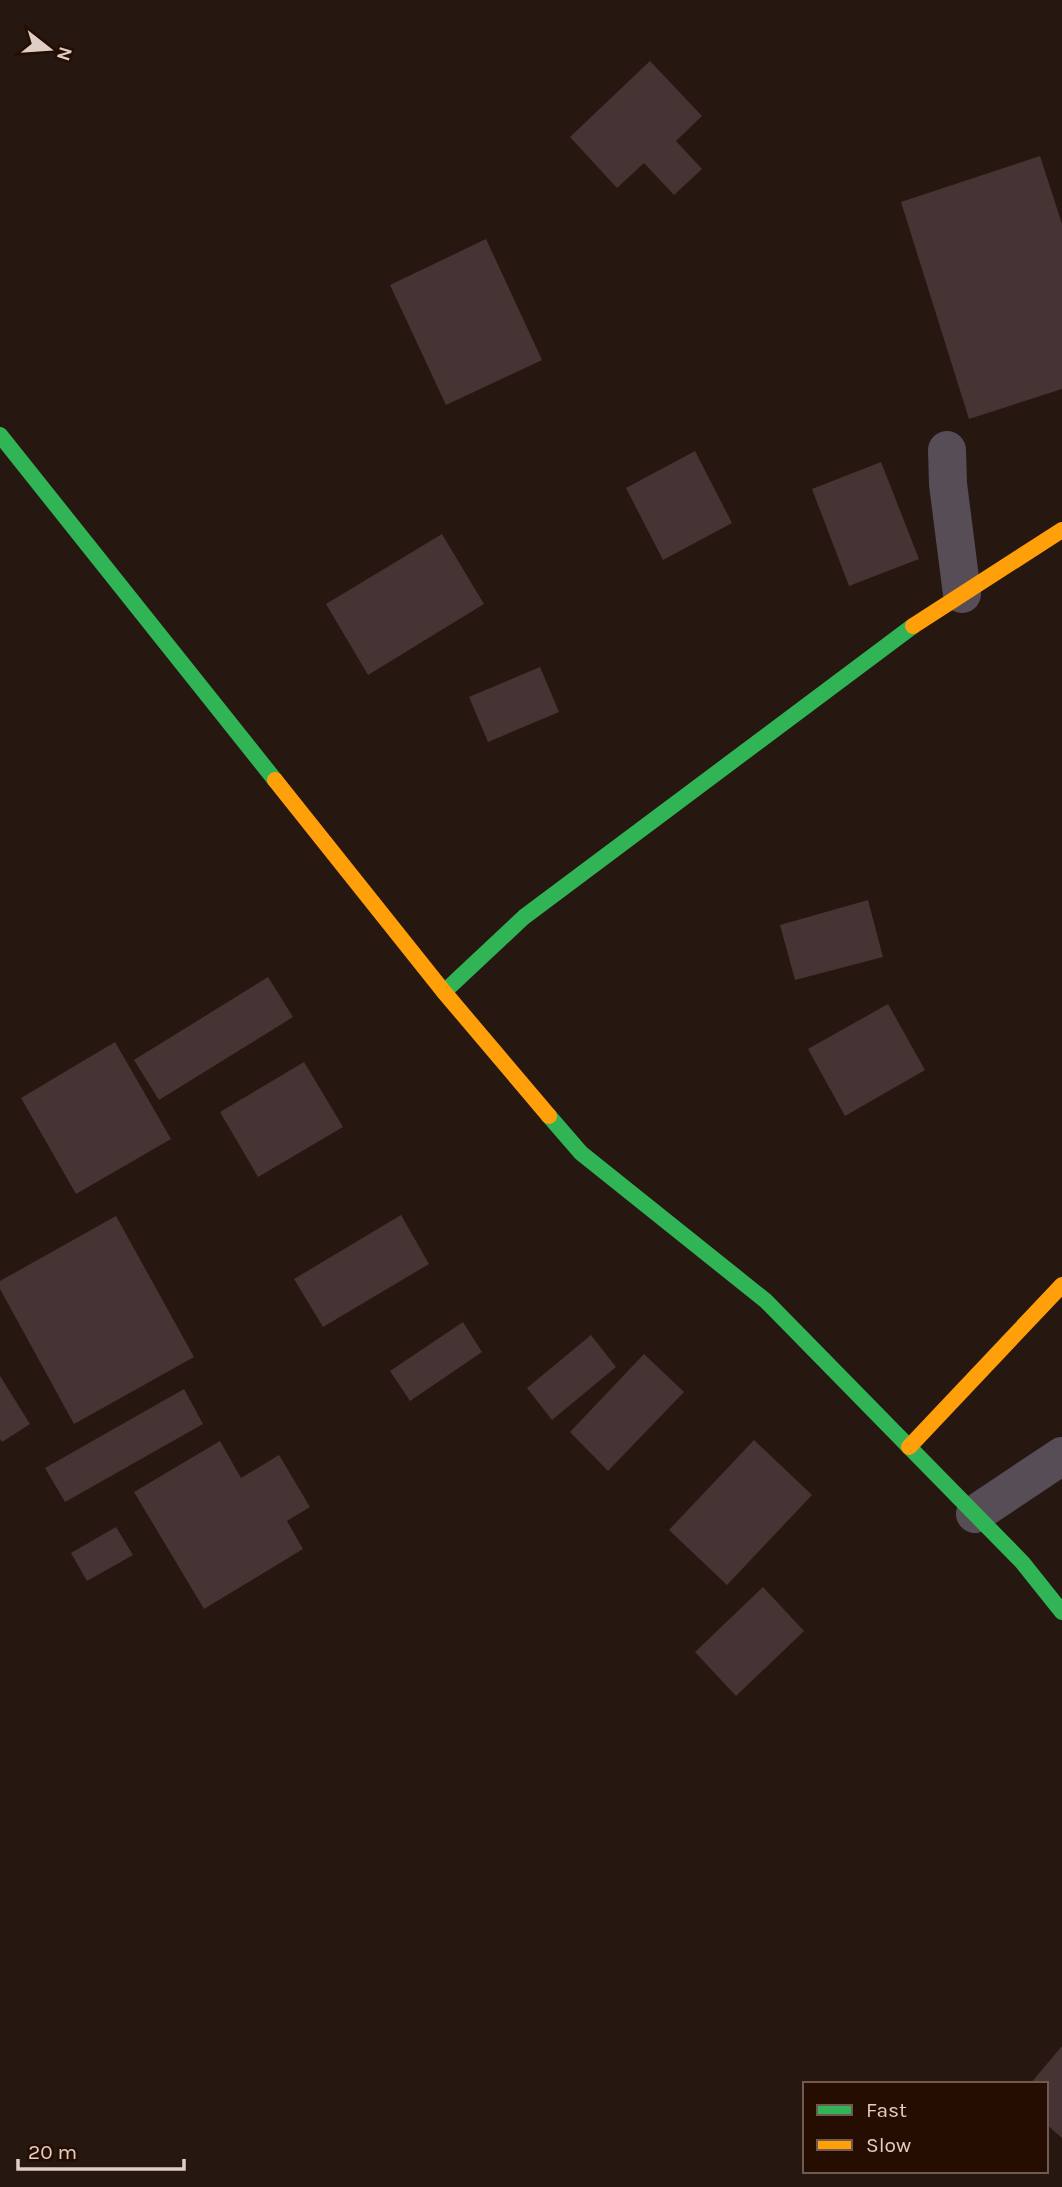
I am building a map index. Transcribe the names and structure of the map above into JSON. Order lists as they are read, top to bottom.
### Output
{
  "legend": ["Fast", "Slow"],
  "scale_bar": "20 m",
  "north": "right"
}
